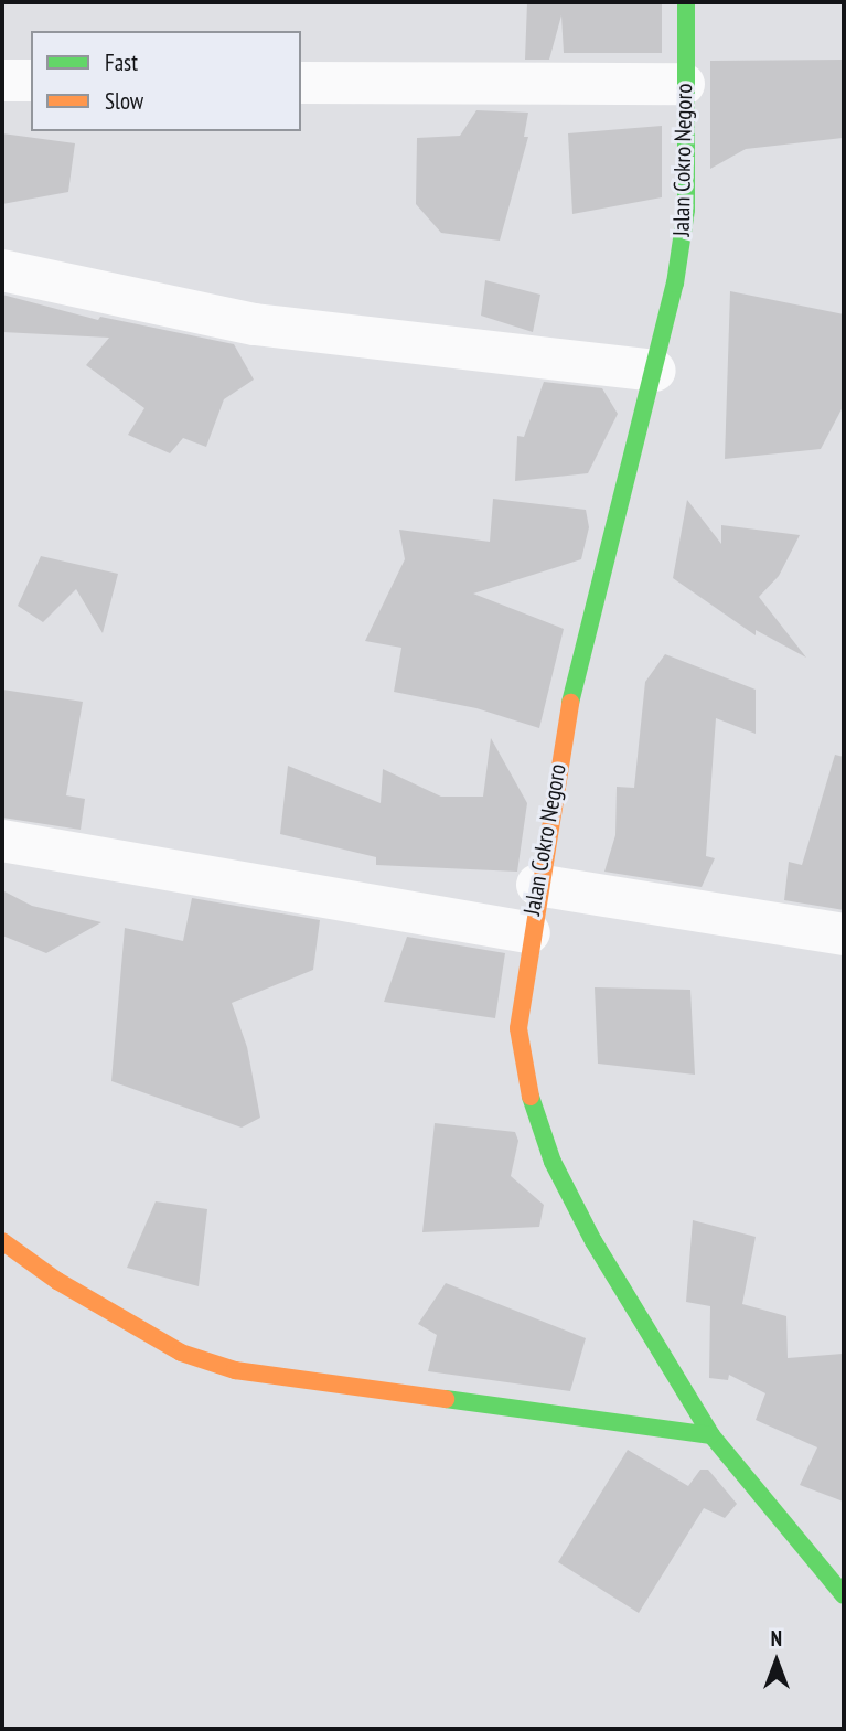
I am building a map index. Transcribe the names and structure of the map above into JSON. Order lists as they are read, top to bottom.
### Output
{
  "streets": {
    "street": ["Jalan Cokro Negoro"]
  },
  "legend": ["Fast", "Slow"],
  "north": "top"
}
